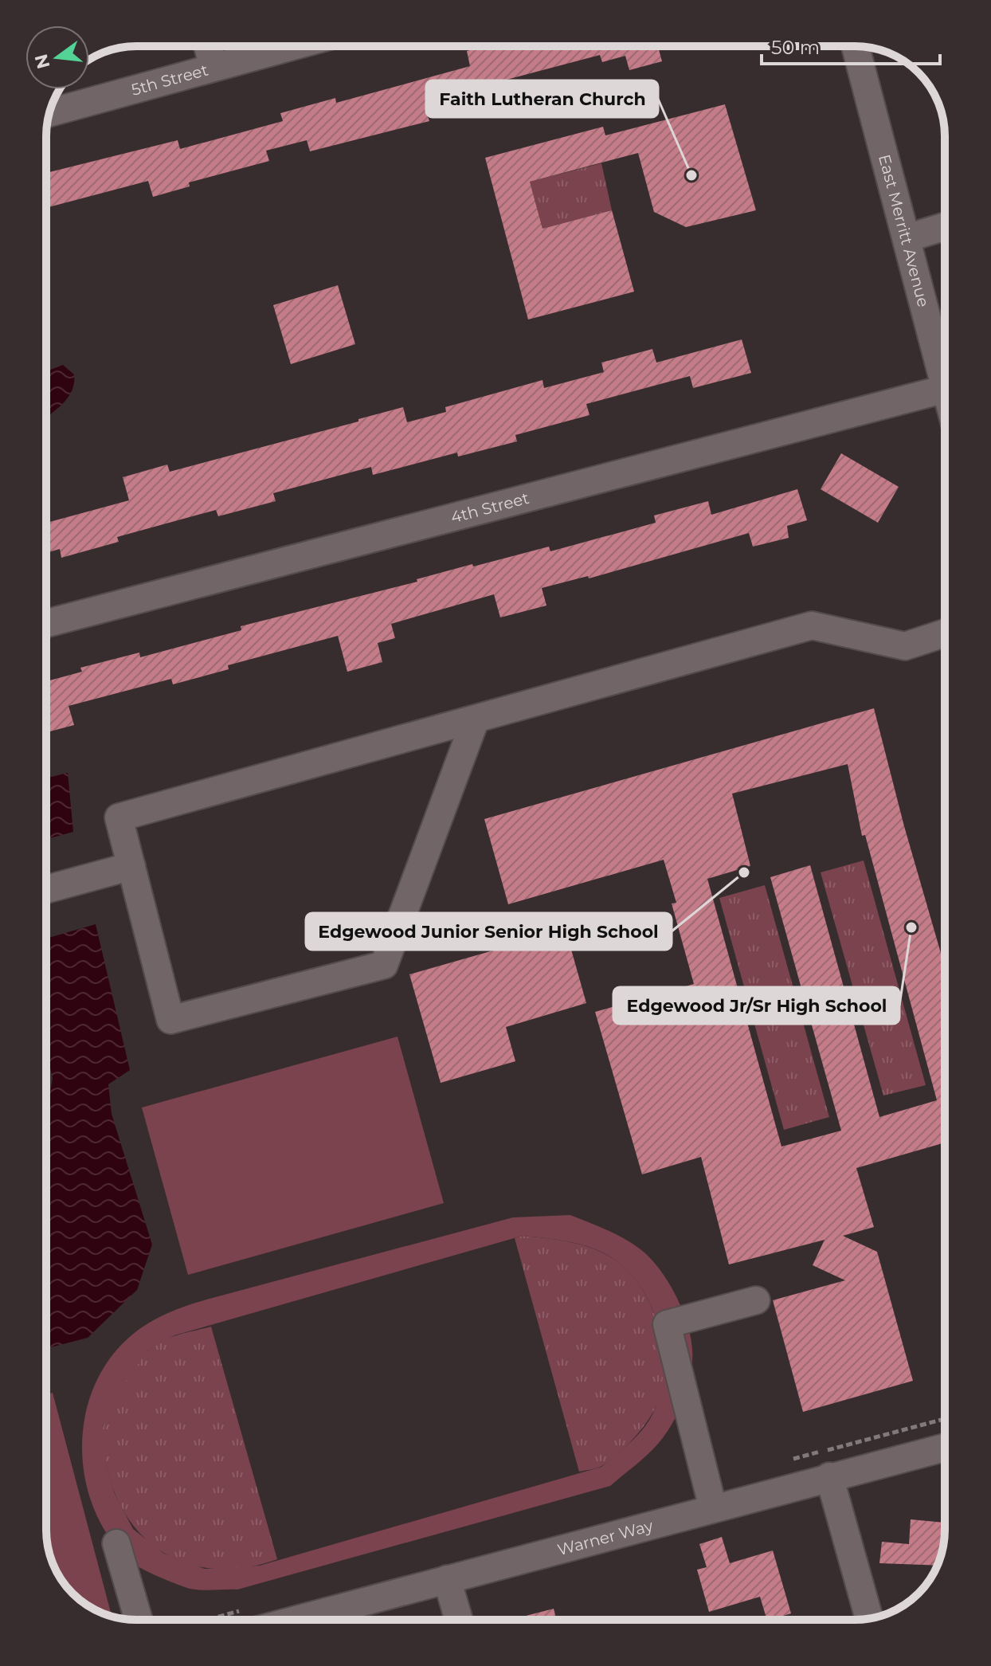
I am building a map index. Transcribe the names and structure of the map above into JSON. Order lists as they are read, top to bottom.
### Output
{
  "streets": {
    "street": [
      "5th Street",
      "East Merritt Avenue",
      "4th Street",
      "Warner Way"
    ]
  },
  "places": ["Faith Lutheran Church", "Edgewood Junior Senior High School", "Edgewood Jr/Sr High School"],
  "scale_bar": "50 m",
  "north": "left"
}
